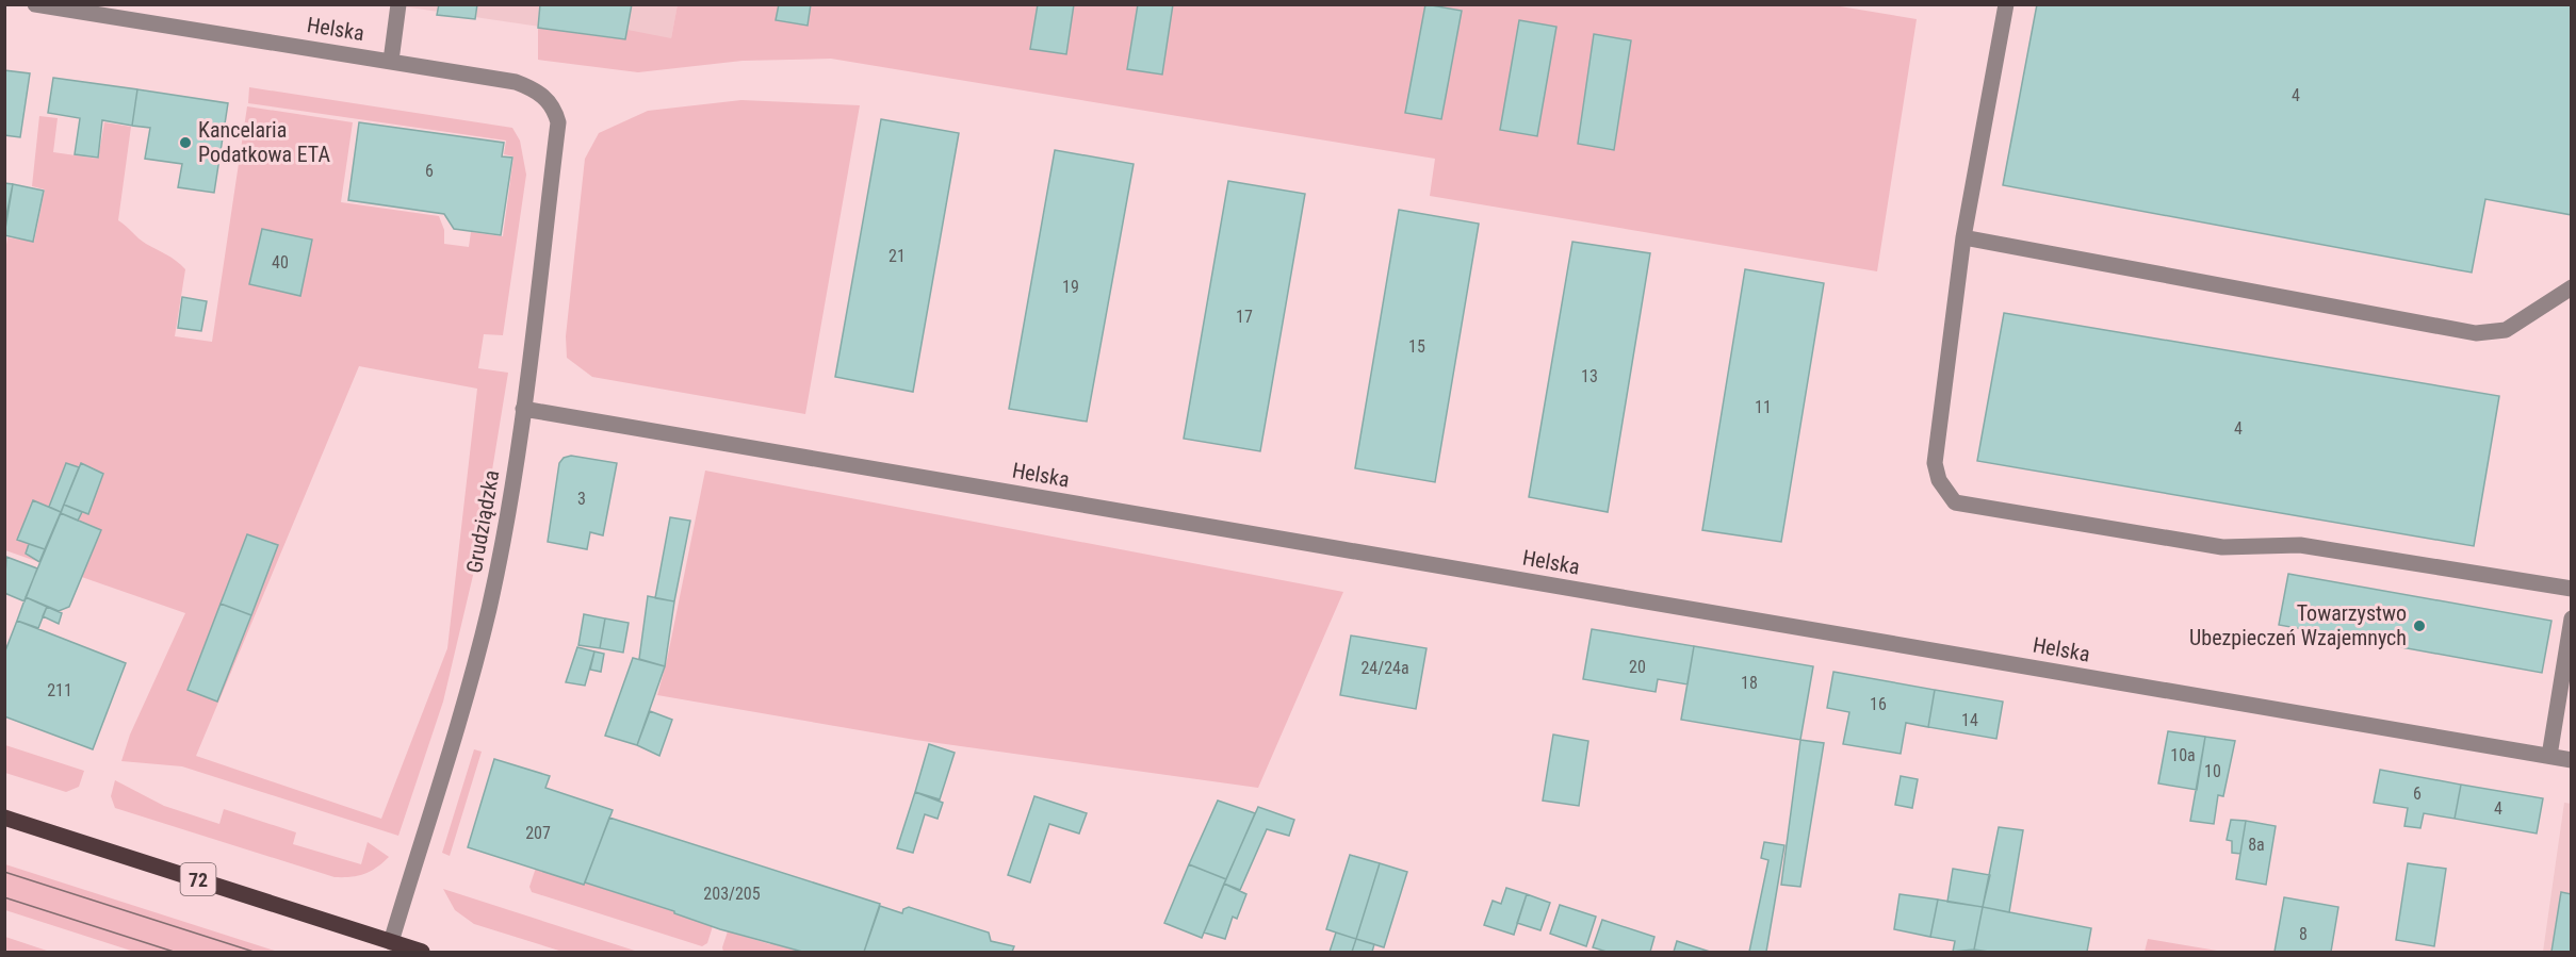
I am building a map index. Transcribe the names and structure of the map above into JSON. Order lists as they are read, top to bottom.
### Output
{
  "streets": {
    "main road": ["72"],
    "street": ["Helska", "Grudziądzka"]
  },
  "crossings": [
    ["Helska", "Grudziądzka"],
    ["Grudziądzka", "72"]
  ],
  "places": ["Kancelaria Podatkowa ETA", "Towarzystwo Ubezpieczeń Wzajemnych"],
  "house_numbers": [
    "4",
    "6",
    "21",
    "40",
    "19",
    "17",
    "15",
    "13",
    "11",
    "4",
    "3",
    "20",
    "24/24a",
    "18",
    "211",
    "16",
    "14",
    "10a",
    "10",
    "6",
    "4",
    "207",
    "8a",
    "203/205",
    "8"
  ]
}
